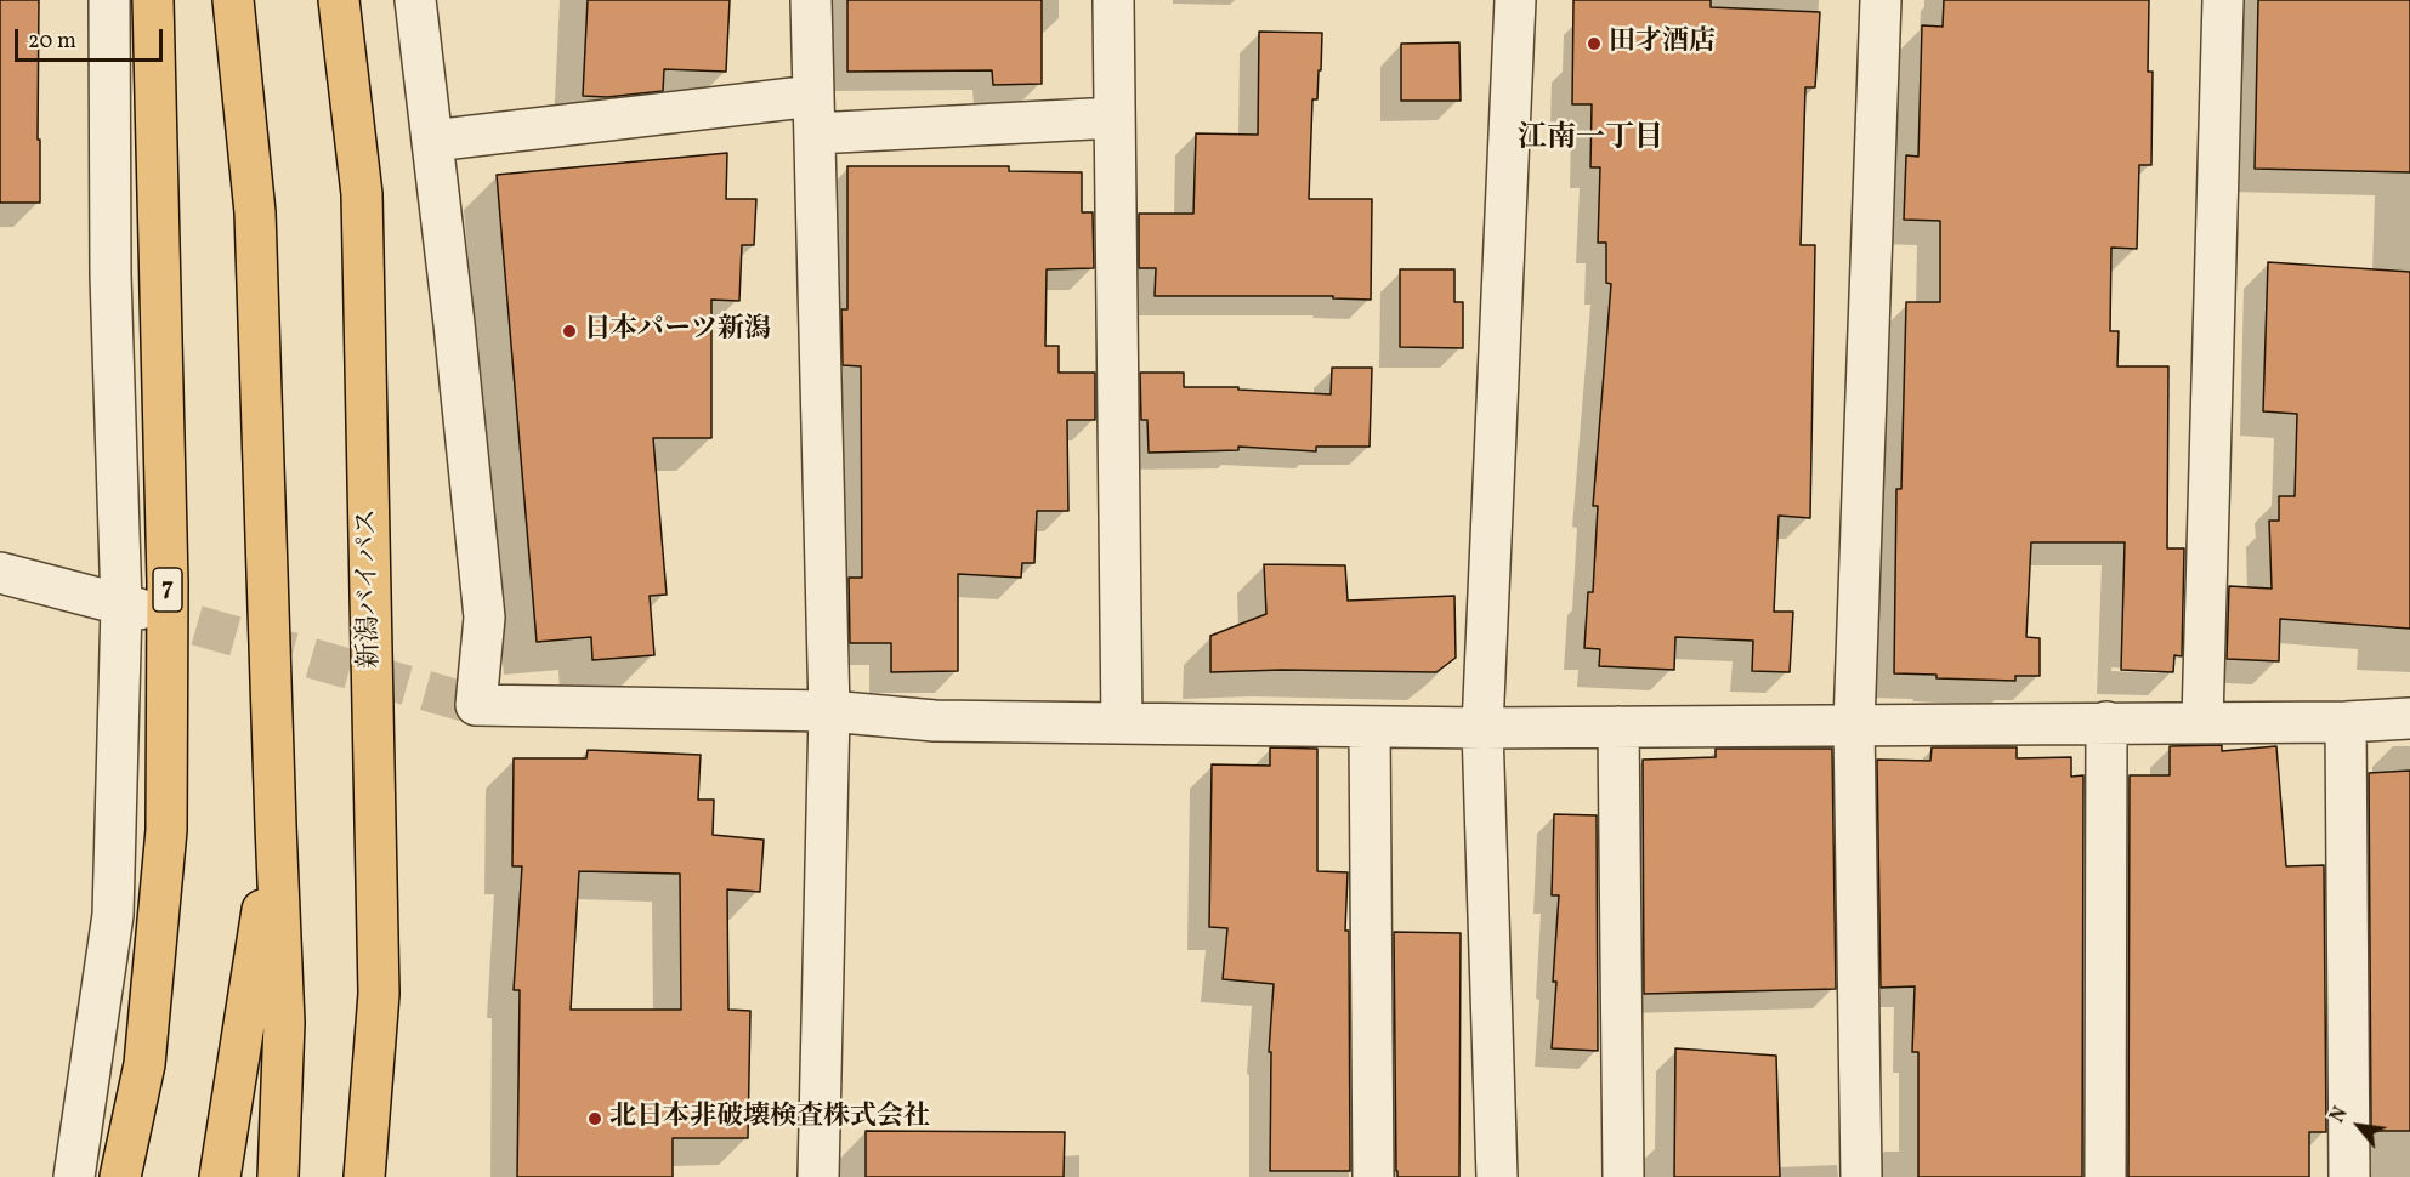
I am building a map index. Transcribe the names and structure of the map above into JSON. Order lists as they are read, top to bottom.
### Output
{
  "streets": {
    "highway": ["新潟バイパス", "7"]
  },
  "districts": ["江南一丁目"],
  "places": ["田才酒店", "日本パーツ新潟", "北日本非破壊検査株式会社"],
  "scale_bar": "20 m",
  "north": "top left"
}
